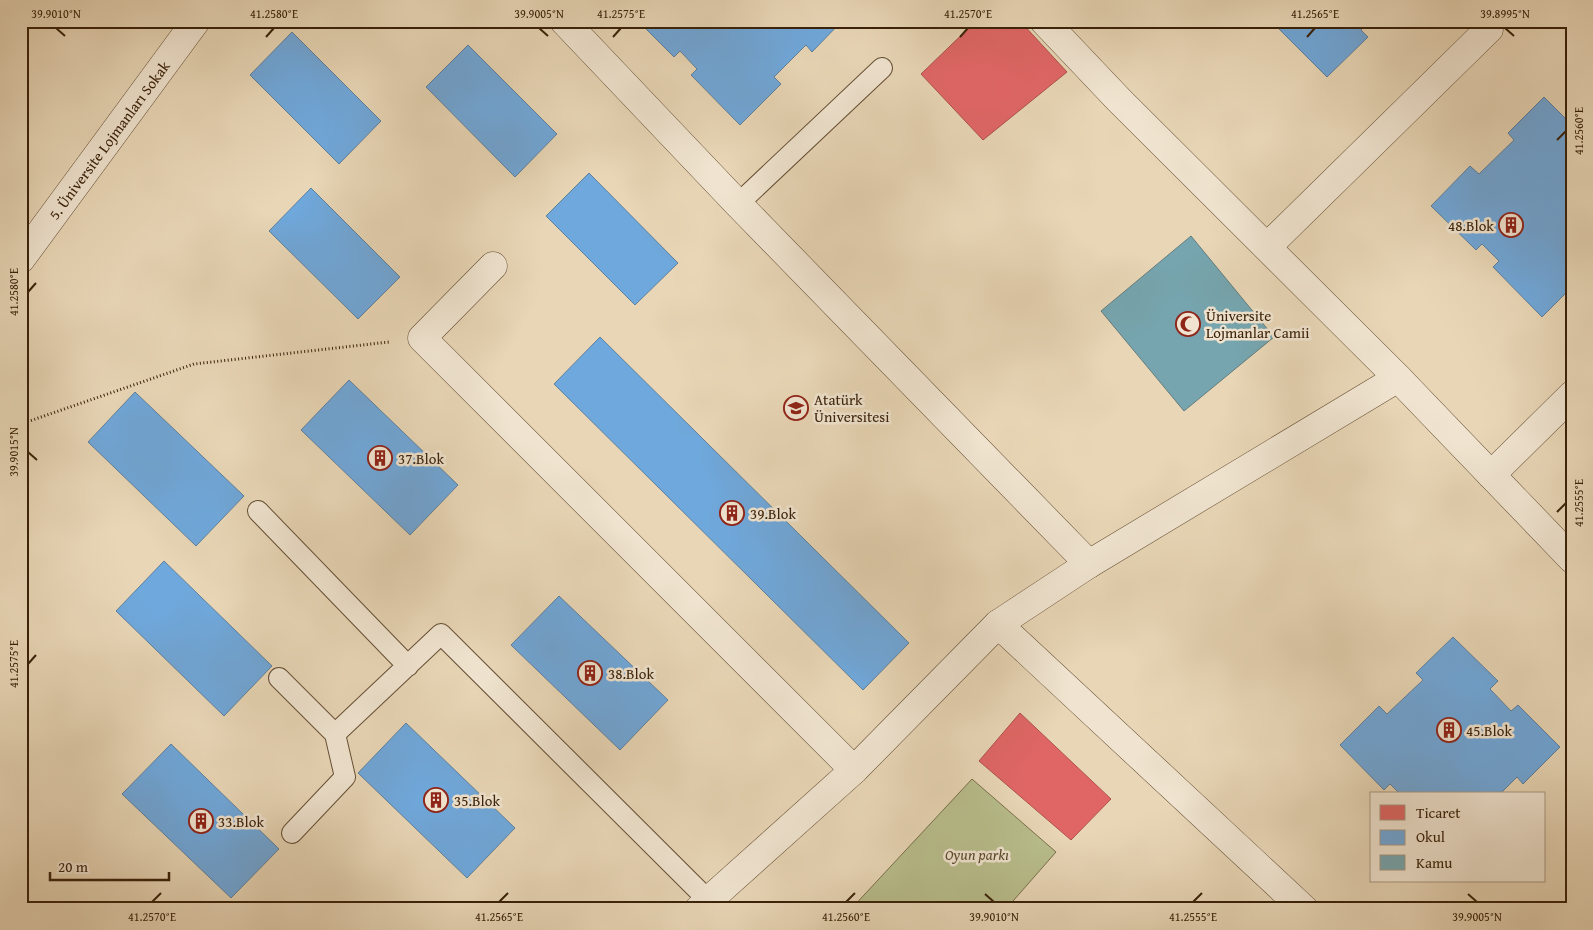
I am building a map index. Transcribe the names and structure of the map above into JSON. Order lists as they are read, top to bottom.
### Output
{
  "streets": {
    "street": ["5. Üniversite Lojmanları Sokak"]
  },
  "parks": ["Oyun parkı"],
  "places": {
    "building": [
      "48.Blok",
      "37.Blok",
      "39.Blok",
      "38.Blok",
      "45.Blok",
      "35.Blok",
      "33.Blok"
    ],
    "mosque": ["Üniversite Lojmanlar Camii"],
    "school or university": ["Atatürk Üniversitesi"]
  },
  "legend": ["Ticaret", "Okul", "Kamu"],
  "scale_bar": "20 m",
  "coordinates": [
    "39.9010°N",
    "41.2580°E",
    "39.9005°N",
    "41.2575°E",
    "41.2570°E",
    "41.2565°E",
    "39.8995°N",
    "41.2560°E",
    "39.9015°N",
    "41.2555°E"
  ]
}
